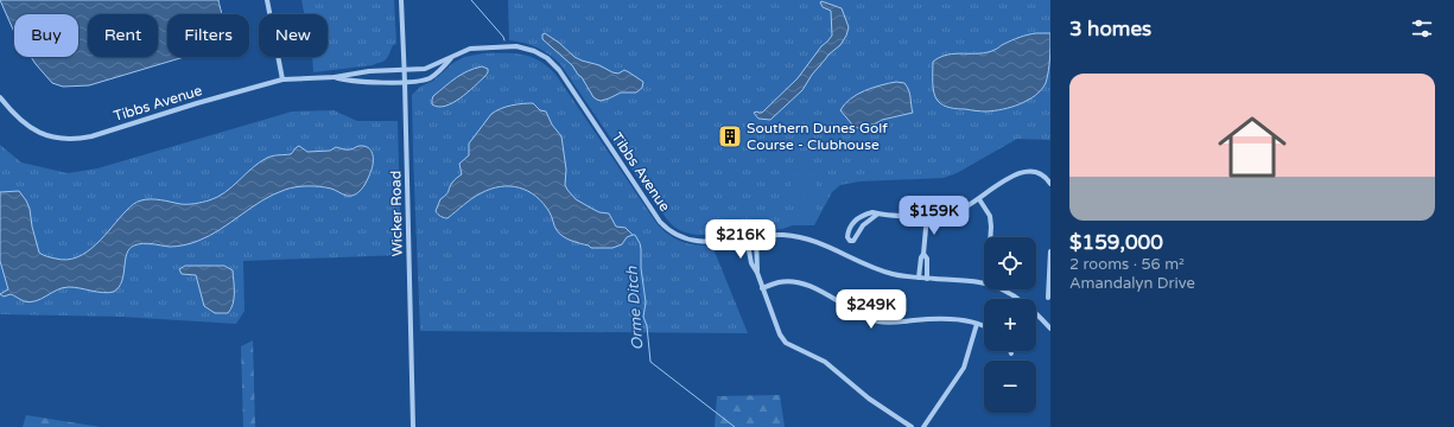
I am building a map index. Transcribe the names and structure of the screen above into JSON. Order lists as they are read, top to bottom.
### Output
{
  "streets": {
    "street": ["Tibbs Avenue", "Wicker Road"]
  },
  "crossings": [
    ["Tibbs Avenue", "Wicker Road"]
  ],
  "water": ["Orme Ditch"],
  "places": {
    "building": ["Southern Dunes Golf Course - Clubhouse"]
  },
  "page": {
    "heading": "3 homes",
    "chip": [
      "Buy",
      "Rent",
      "Filters",
      "New"
    ],
    "list": [
      {
        "name": "$159,000",
        "note": "2 rooms · 56 m² · Amandalyn Drive"
      }
    ],
    "price": ["$159K", "$216K", "$249K"],
    "map_buttons": ["+", "−"]
  }
}
